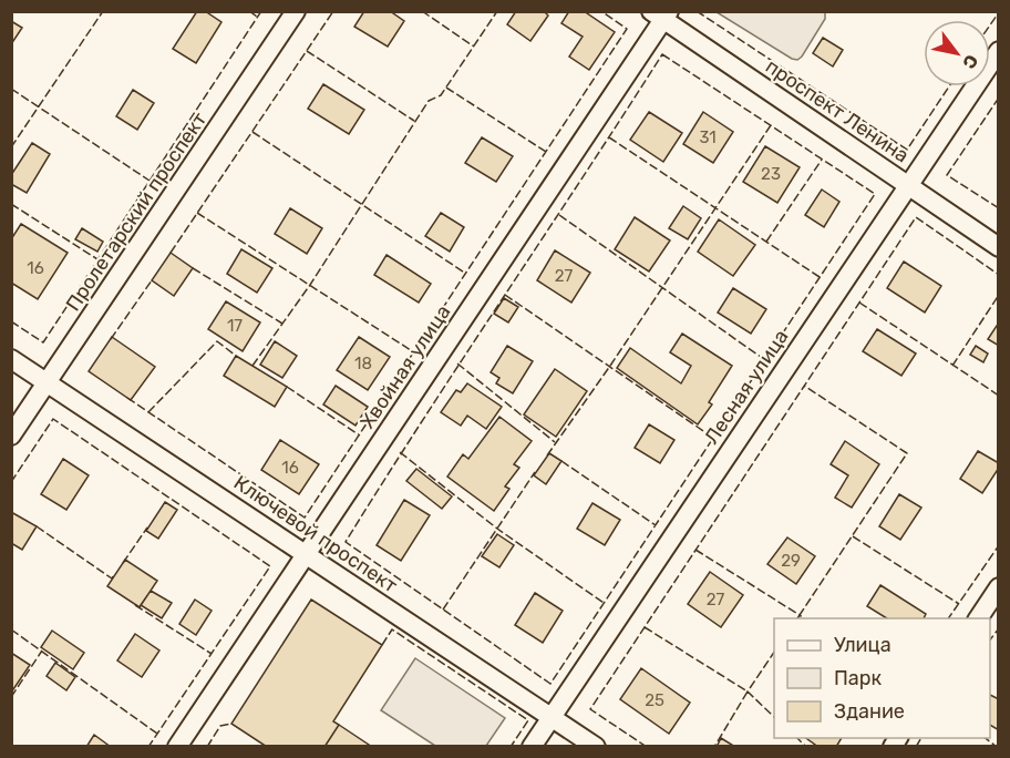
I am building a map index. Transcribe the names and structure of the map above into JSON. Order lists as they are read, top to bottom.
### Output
{
  "streets": {
    "street": [
      "проспект Ленина",
      "Пролетарский проспект",
      "Хвойная улица",
      "Лесная улица",
      "Ключевой проспект"
    ]
  },
  "crossings": [
    ["проспект Ленина", "Хвойная улица"],
    ["проспект Ленина", "Лесная улица"],
    ["Пролетарский проспект", "Ключевой проспект"],
    ["Хвойная улица", "Ключевой проспект"],
    ["Лесная улица", "Ключевой проспект"]
  ],
  "house_numbers": [
    "31",
    "23",
    "16",
    "27",
    "17",
    "18",
    "16",
    "29",
    "27",
    "25"
  ],
  "legend": ["Улица", "Парк", "Здание"],
  "north": "bottom right"
}
